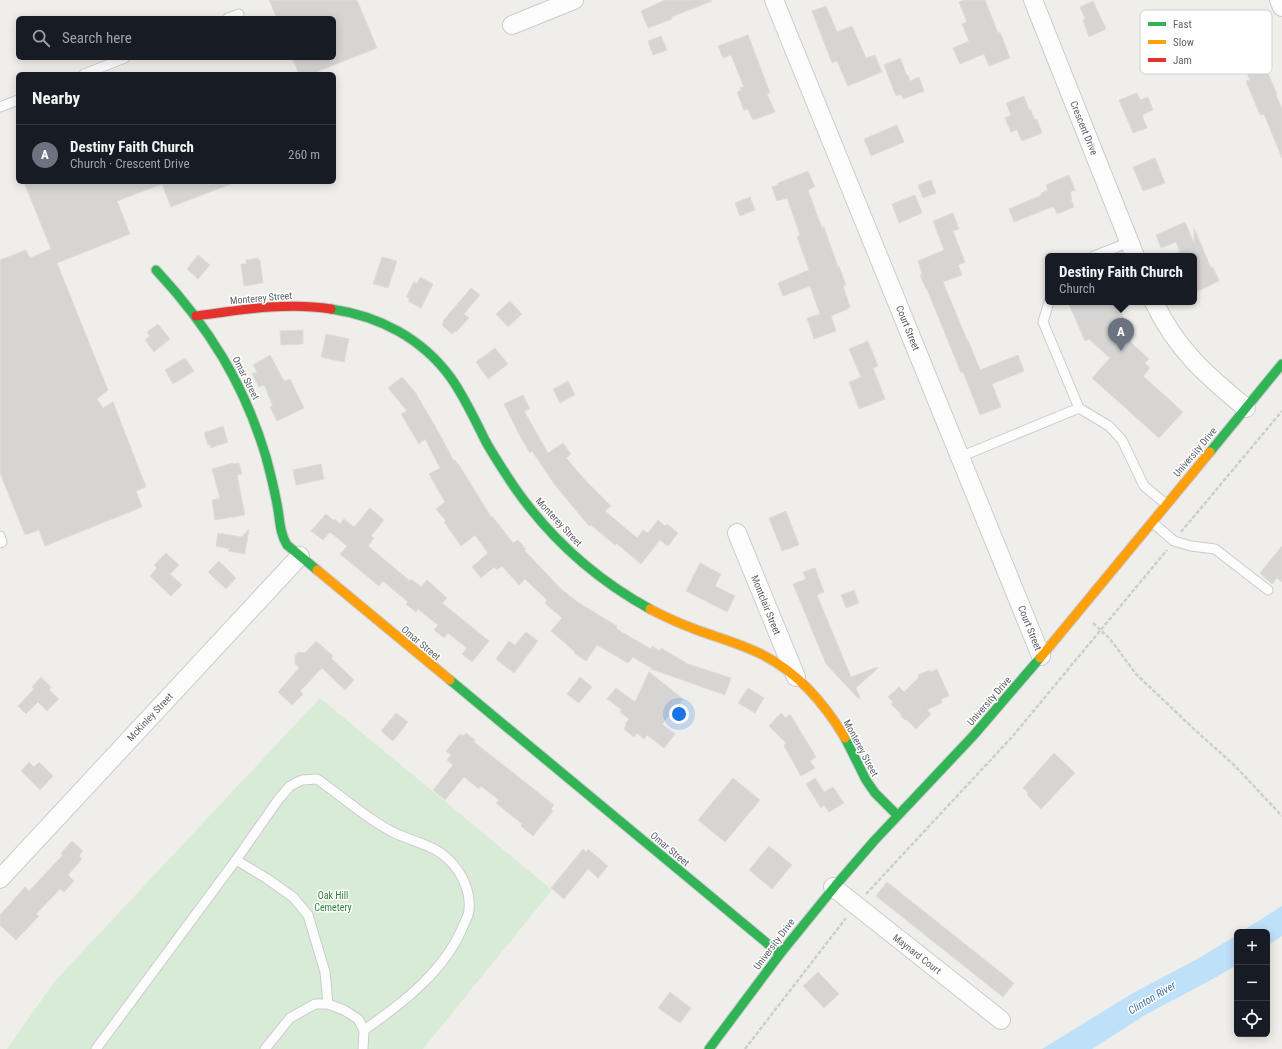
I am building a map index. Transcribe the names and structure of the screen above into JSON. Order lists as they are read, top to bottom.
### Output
{
  "streets": {
    "street": [
      "Crescent Drive",
      "Monterey Street",
      "Court Street",
      "Omar Street",
      "University Drive",
      "Montclair Street",
      "McKinley Street",
      "Maynard Court"
    ]
  },
  "crossings": [
    ["Monterey Street", "Omar Street"],
    ["Monterey Street", "University Drive"],
    ["Monterey Street", "Montclair Street"],
    ["Court Street", "University Drive"],
    ["Omar Street", "University Drive"],
    ["Omar Street", "McKinley Street"],
    ["University Drive", "Maynard Court"]
  ],
  "water": ["Clinton River"],
  "parks": ["Oak Hill Cemetery"],
  "legend": ["Fast", "Slow", "Jam"],
  "page": {
    "search": "Search here",
    "heading": "Nearby",
    "list": [
      {
        "mark": "A",
        "name": "Destiny Faith Church",
        "note": "Church · Crescent Drive",
        "value": "260 m"
      }
    ],
    "popup": ["Destiny Faith Church", "Church"],
    "pins": "A",
    "map_buttons": ["+", "−"]
  }
}
